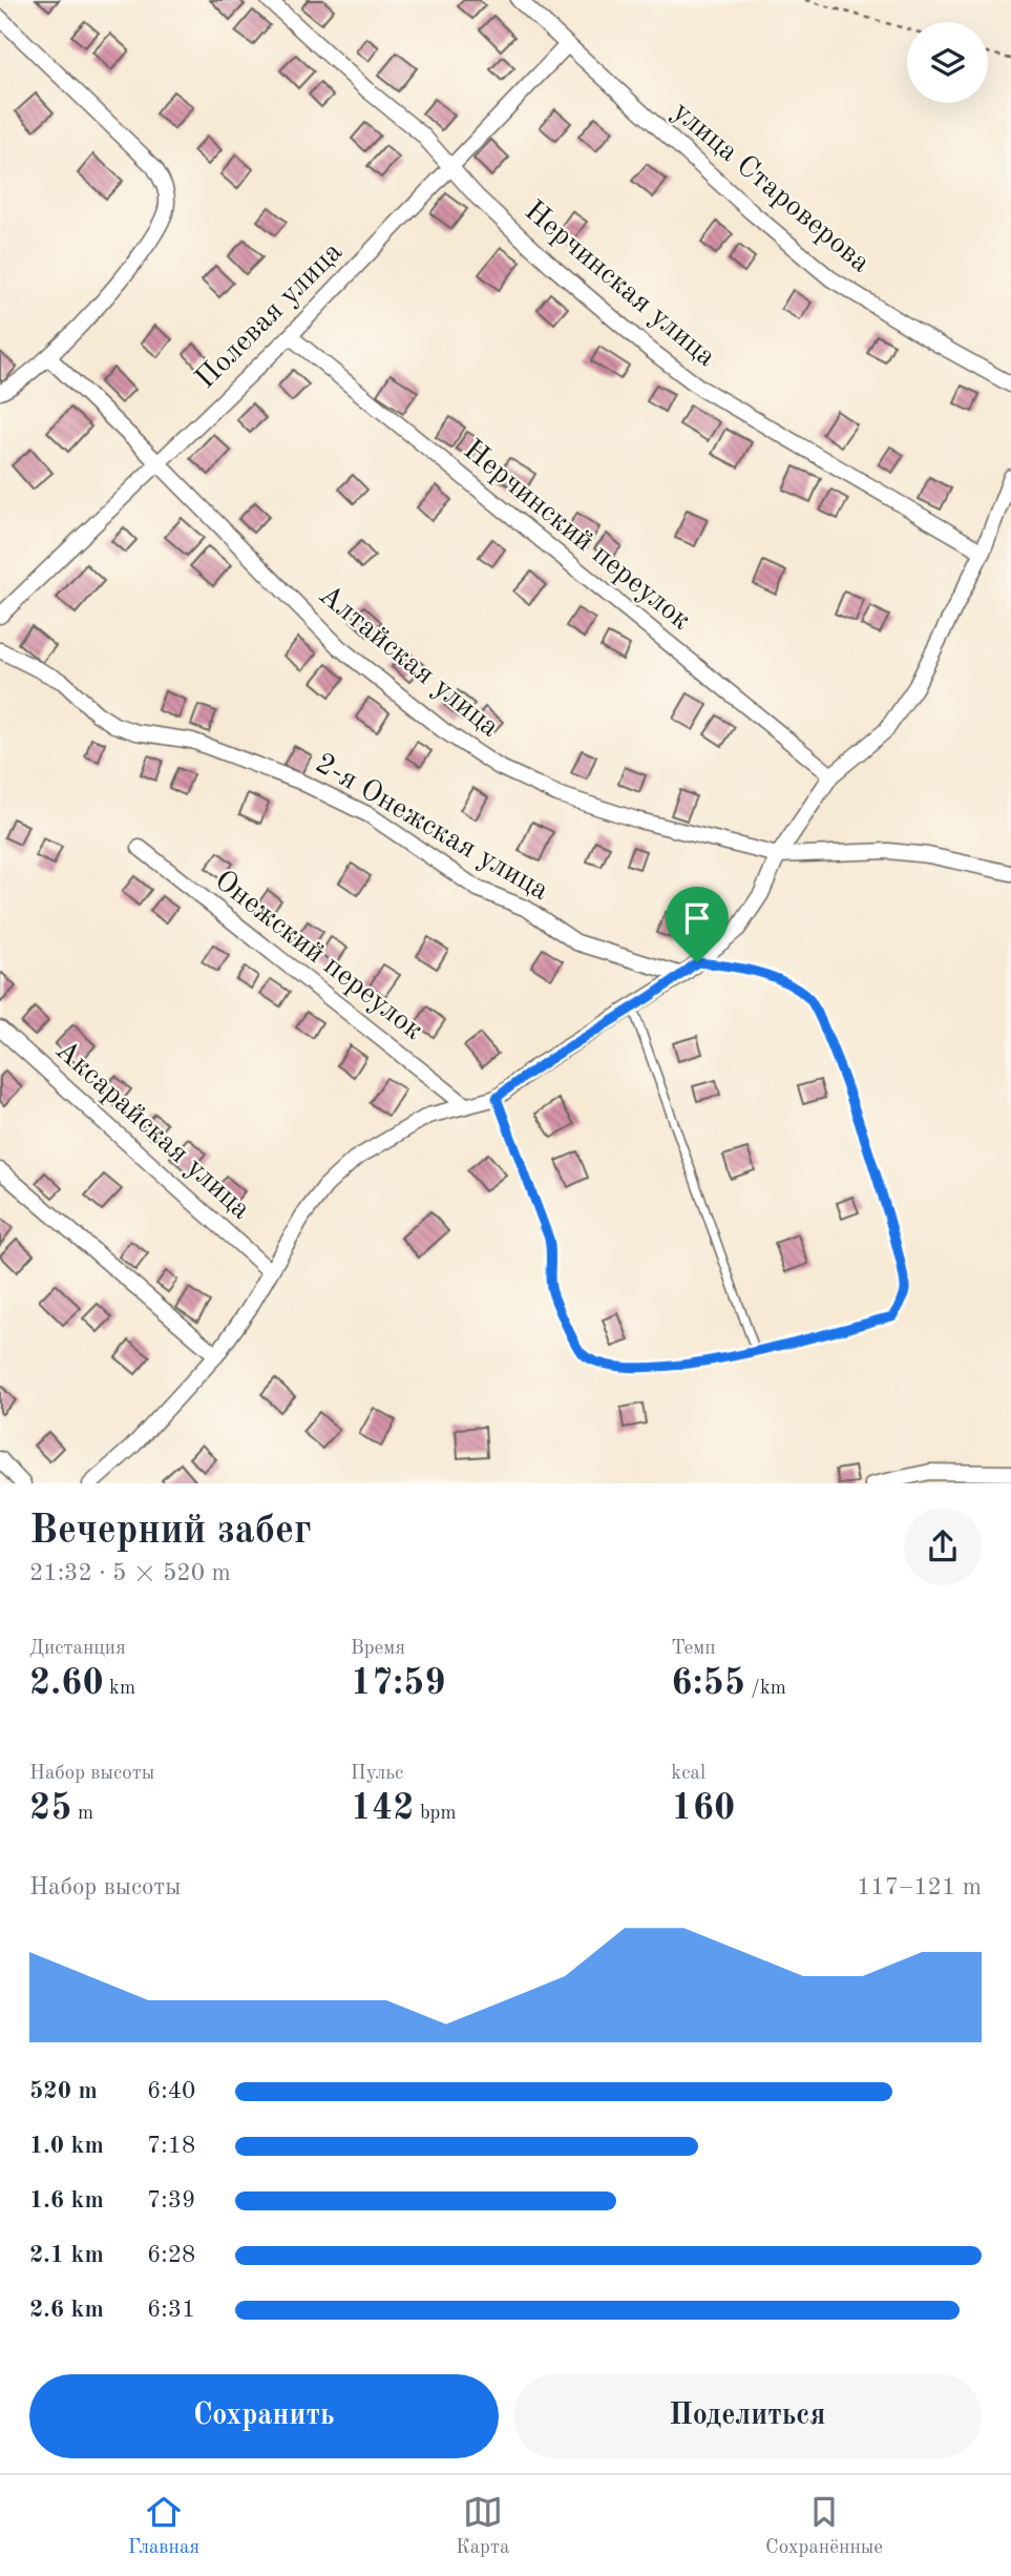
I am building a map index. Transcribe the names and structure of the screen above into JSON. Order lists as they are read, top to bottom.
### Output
{
  "streets": {
    "street": [
      "улица Староверова",
      "Нерчинская улица",
      "Полевая улица",
      "Нерчинский переулок",
      "Алтайская улица",
      "2-я Онежская улица",
      "Онежский переулок",
      "Аксарайская улица"
    ]
  },
  "crossings": [
    ["улица Староверова", "Полевая улица"],
    ["Нерчинская улица", "Полевая улица"],
    ["Полевая улица", "Нерчинский переулок"],
    ["Полевая улица", "Алтайская улица"]
  ],
  "page": {
    "heading": ["Вечерний забег", "21:32 · 5 × 520 m"],
    "stats": [
      ["Дистанция", "2.60 km"],
      ["Время", "17:59"],
      ["Темп", "6:55 /km"],
      ["Набор высоты", "25 m"],
      ["Пульс", "142 bpm"],
      ["kcal", "160"]
    ],
    "chart": ["Набор высоты", "117–121 m"],
    "list": [
      {
        "name": "520 m",
        "note": "6:40"
      },
      {
        "name": "1.0 km",
        "note": "7:18"
      },
      {
        "name": "1.6 km",
        "note": "7:39"
      },
      {
        "name": "2.1 km",
        "note": "6:28"
      },
      {
        "name": "2.6 km",
        "note": "6:31"
      }
    ],
    "buttons": ["Сохранить", "Поделиться"],
    "tabs": ["Главная", "Карта", "Сохранённые"]
  }
}
